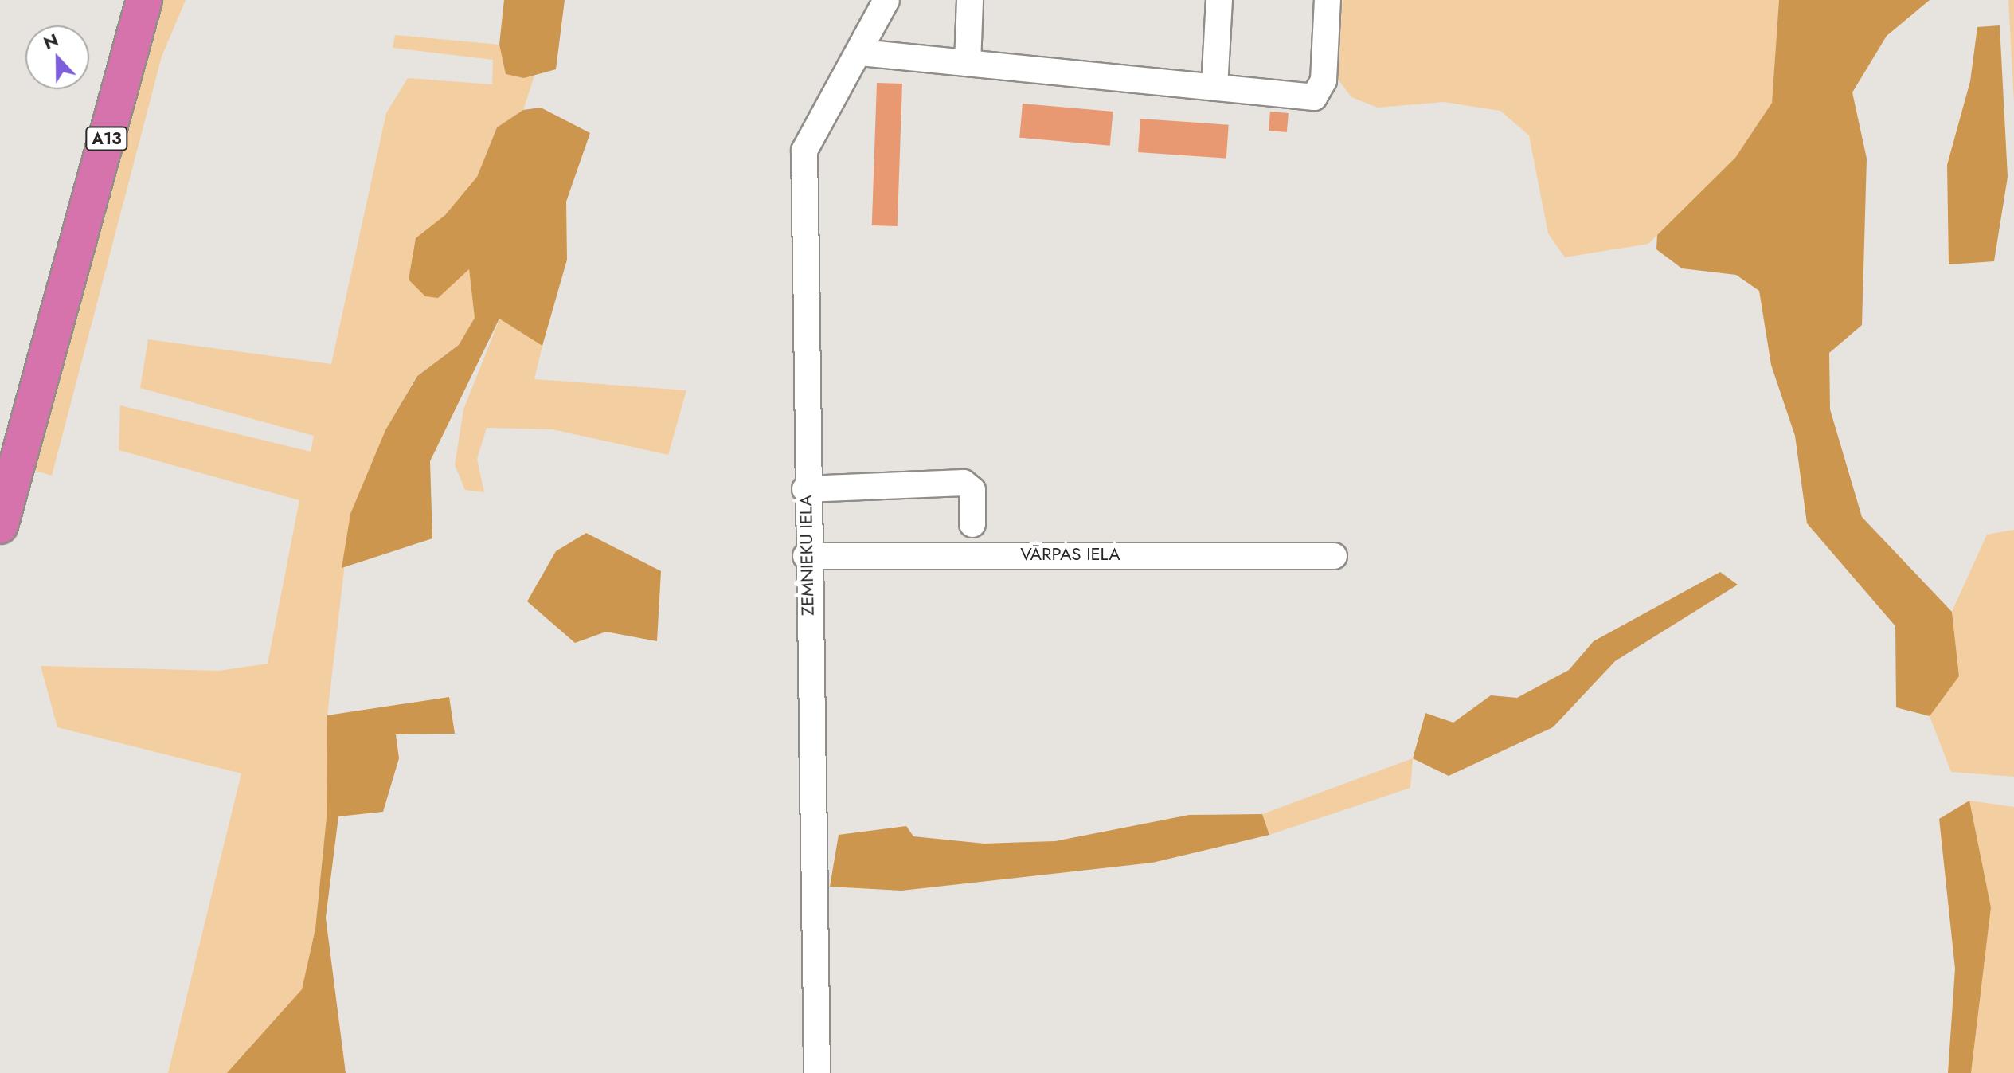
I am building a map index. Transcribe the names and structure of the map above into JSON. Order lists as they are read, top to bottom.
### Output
{
  "streets": {
    "highway": ["A13"],
    "street": ["VĀRPAS IELA", "ZEMNIEKU IELA"]
  },
  "crossings": [
    ["VĀRPAS IELA", "ZEMNIEKU IELA"]
  ],
  "north": "top"
}
